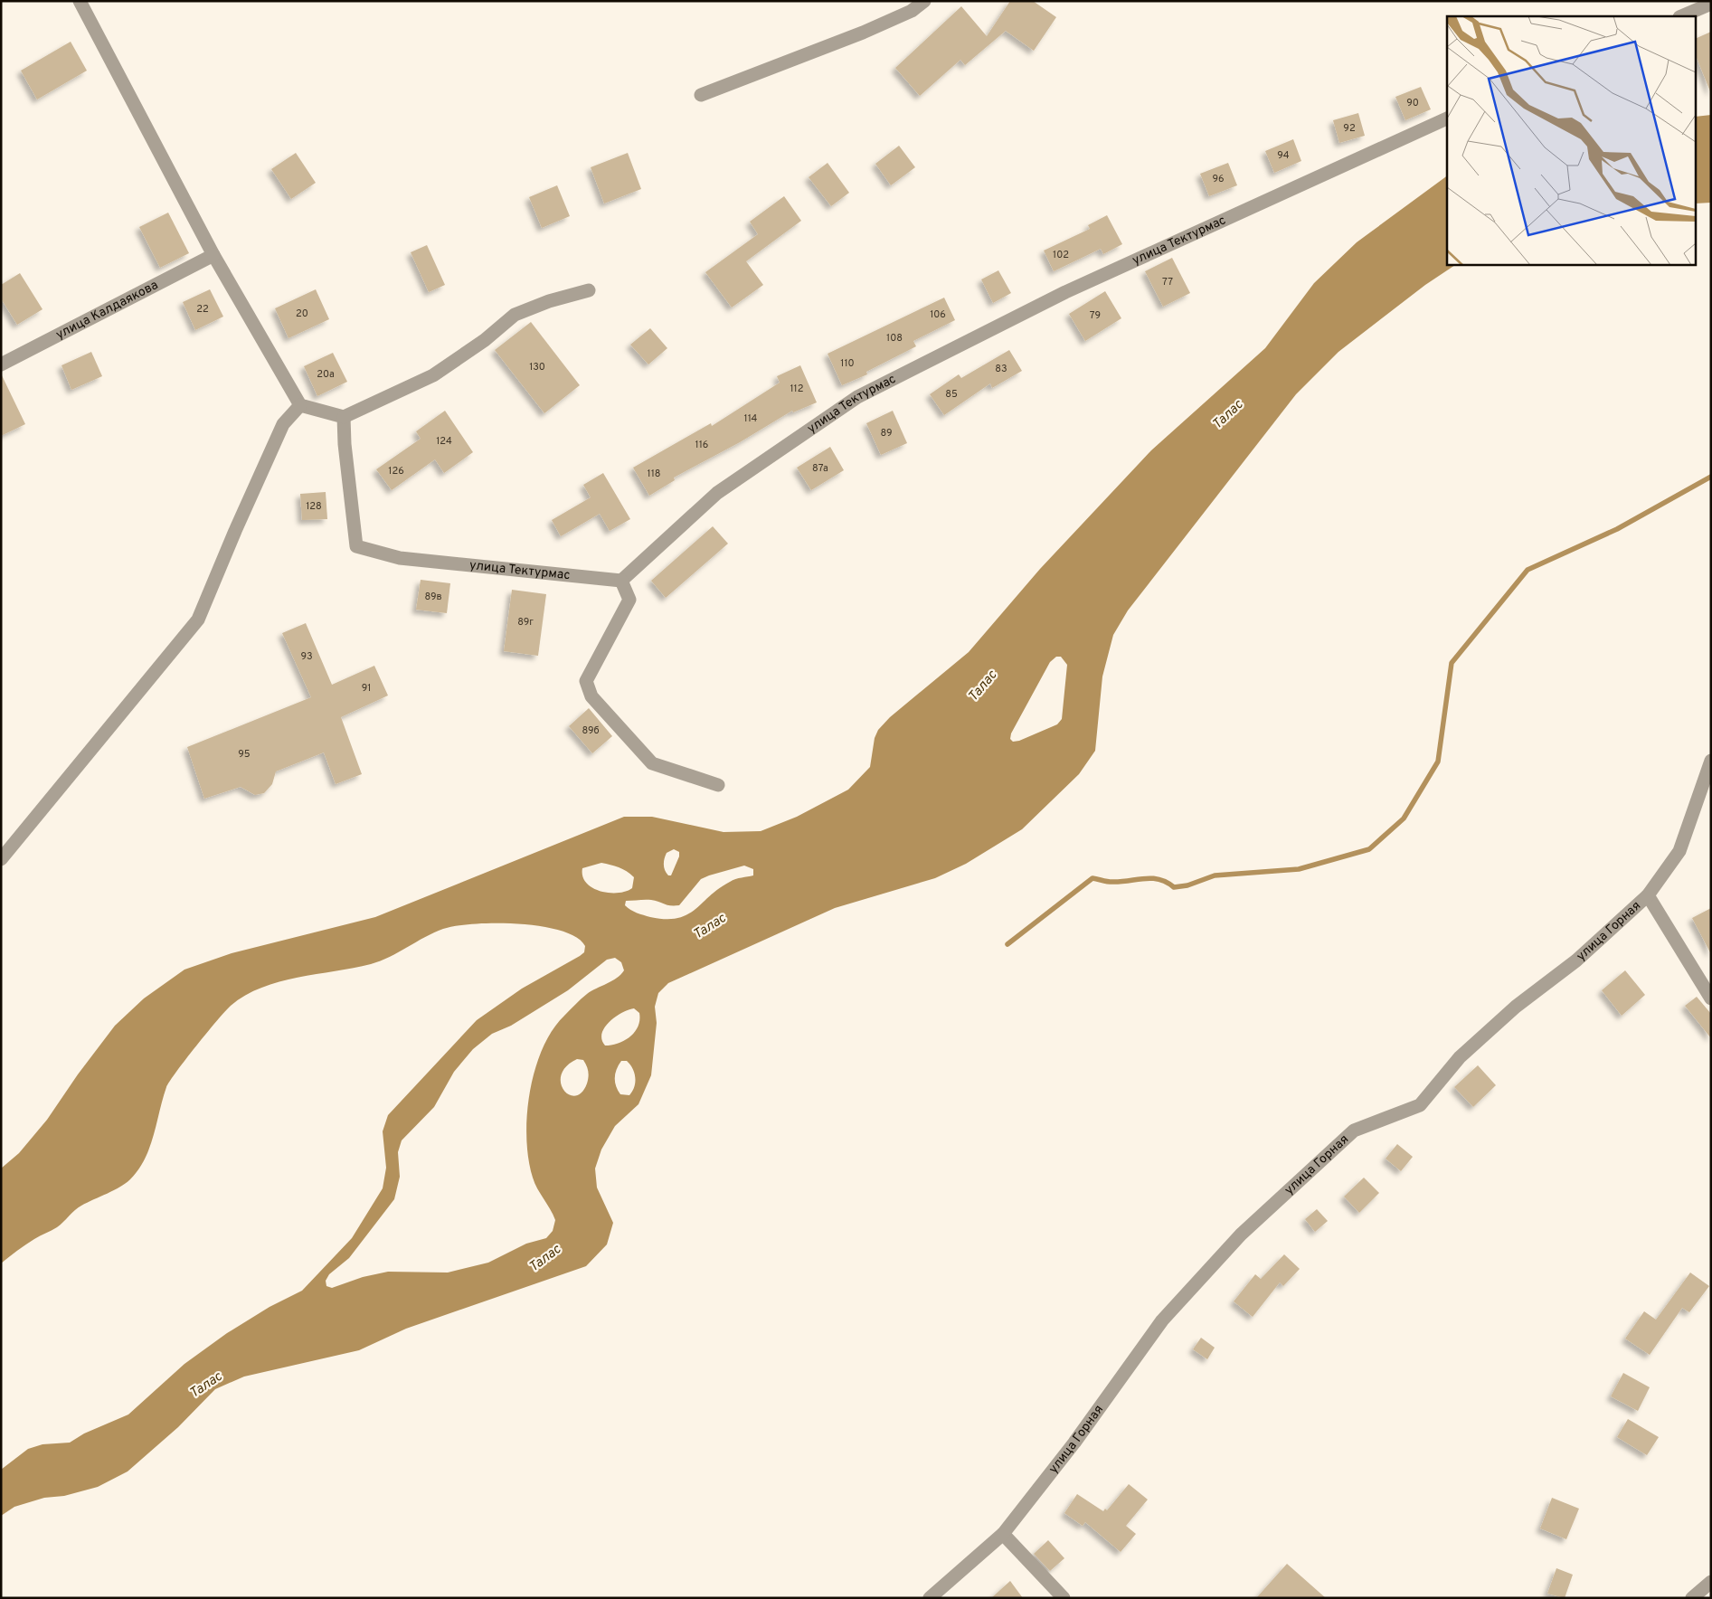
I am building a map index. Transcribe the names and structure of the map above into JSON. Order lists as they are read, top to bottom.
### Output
{
  "streets": {
    "street": ["улица Тектурмас", "улица Калдаякова", "улица Горная"]
  },
  "water": ["Талас"],
  "house_numbers": [
    "90",
    "92",
    "94",
    "96",
    "102",
    "77",
    "22",
    "20",
    "106",
    "79",
    "108",
    "110",
    "130",
    "83",
    "20а",
    "112",
    "85",
    "114",
    "89",
    "124",
    "116",
    "87а",
    "126",
    "118",
    "128",
    "89в",
    "89г",
    "93",
    "91",
    "89б",
    "95"
  ]
}
